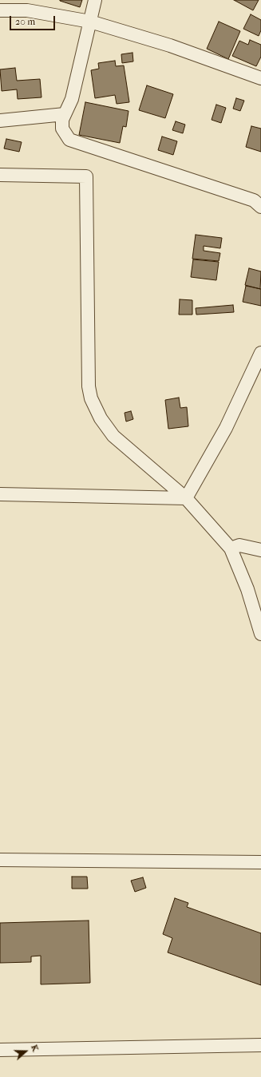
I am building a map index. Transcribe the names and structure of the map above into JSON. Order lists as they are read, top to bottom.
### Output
{
  "scale_bar": "20 m",
  "north": "right"
}
